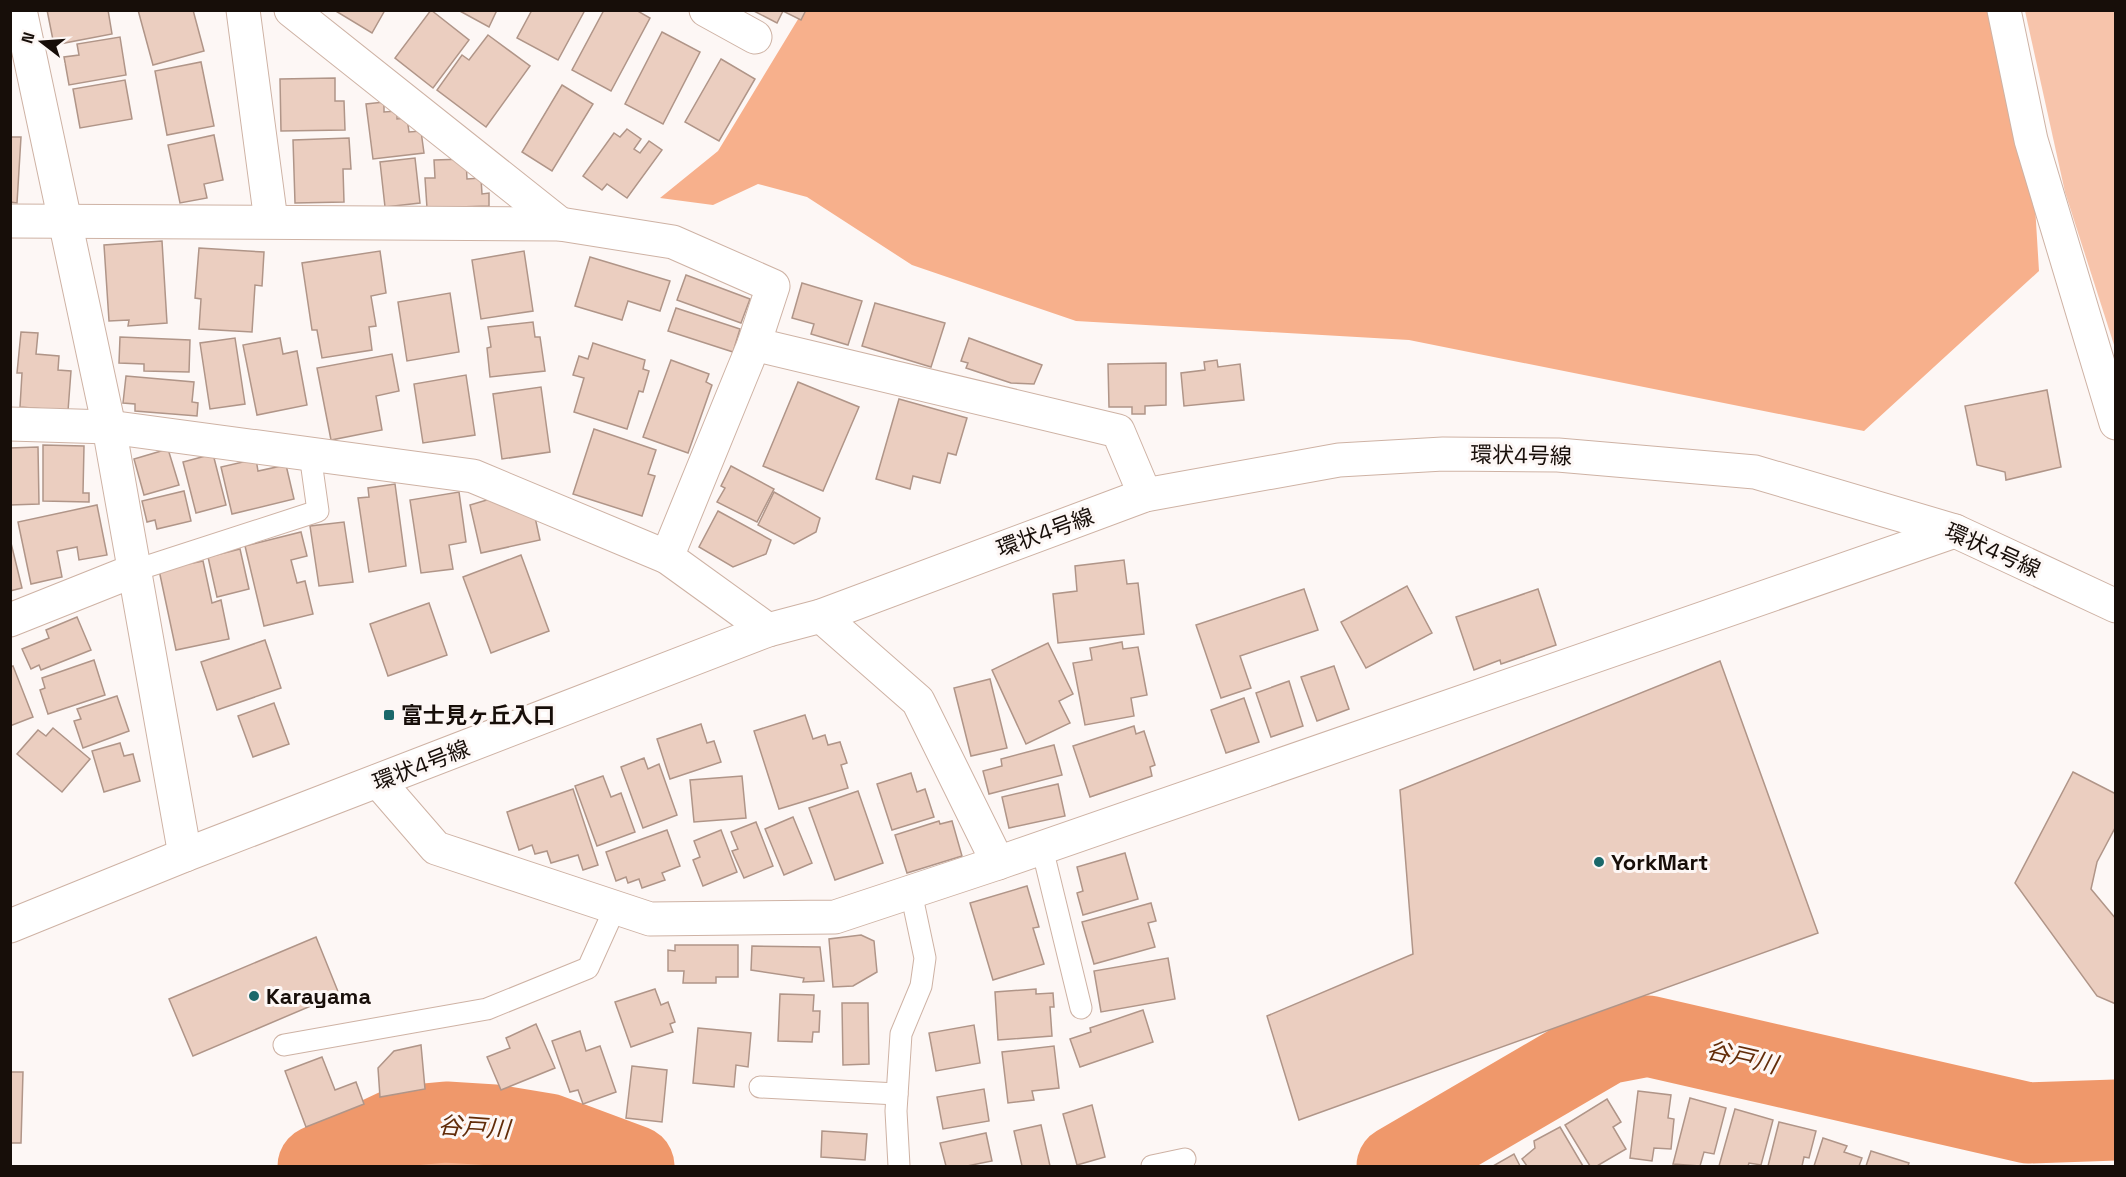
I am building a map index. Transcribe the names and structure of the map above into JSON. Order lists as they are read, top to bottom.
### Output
{
  "streets": {
    "street": ["環状4号線"]
  },
  "water": ["谷戸川"],
  "places": {
    "transit": ["富士見ヶ丘入口"],
    "other": ["YorkMart", "Karayama"]
  },
  "north": "left"
}
